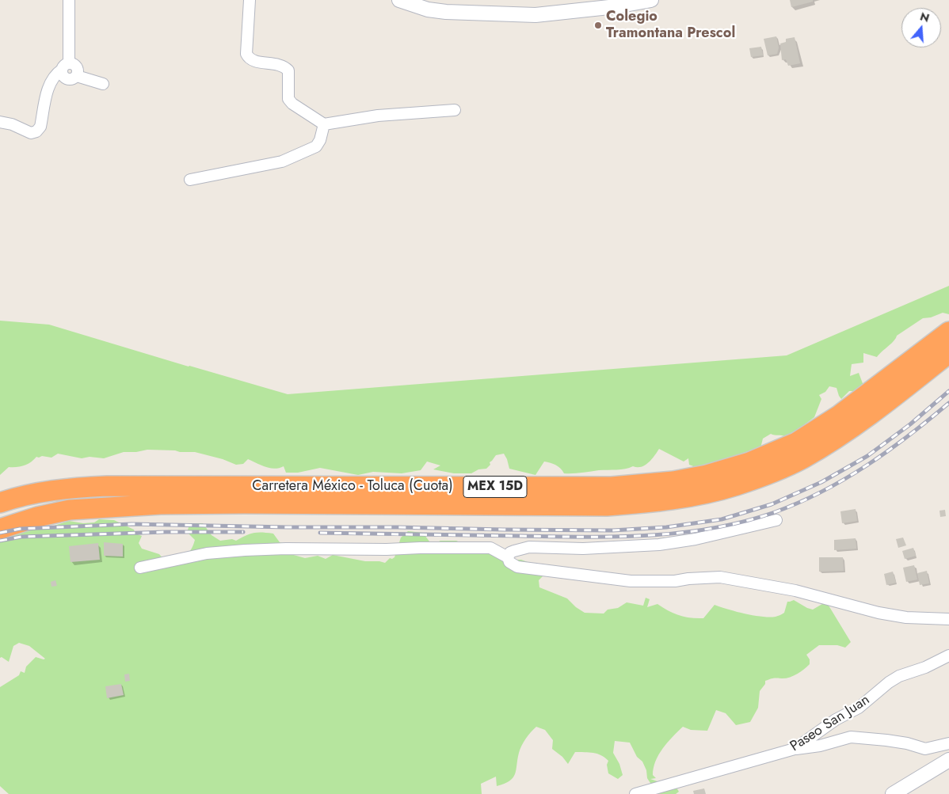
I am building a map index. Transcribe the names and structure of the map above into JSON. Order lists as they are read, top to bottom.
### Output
{
  "streets": {
    "highway": ["Carretera México - Toluca (Cuota)", "MEX 15D"],
    "street": ["Paseo San Juan"]
  },
  "places": ["Colegio Tramontana Prescol"],
  "north": "top"
}
